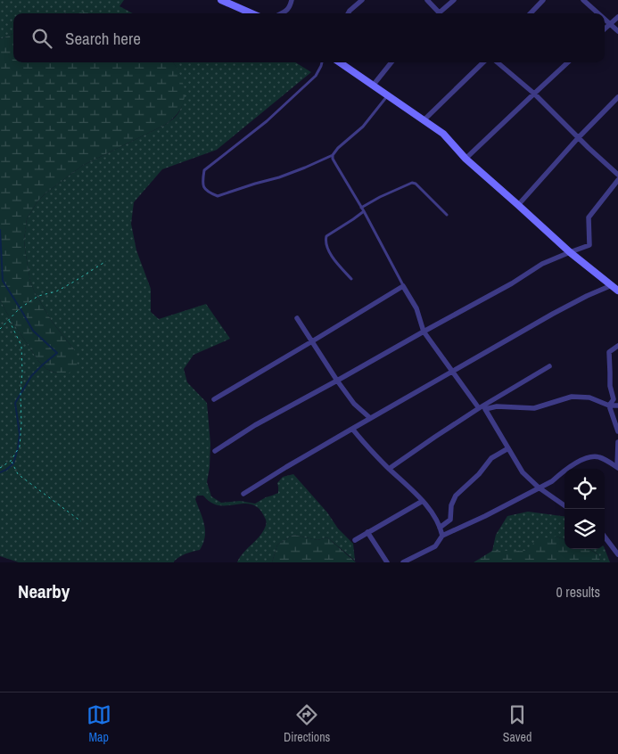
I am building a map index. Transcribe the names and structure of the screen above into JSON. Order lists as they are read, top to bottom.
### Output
{
  "page": {
    "search": "Search here",
    "heading": ["Nearby", "0 results"],
    "nav": ["Map", "Directions", "Saved"]
  }
}
